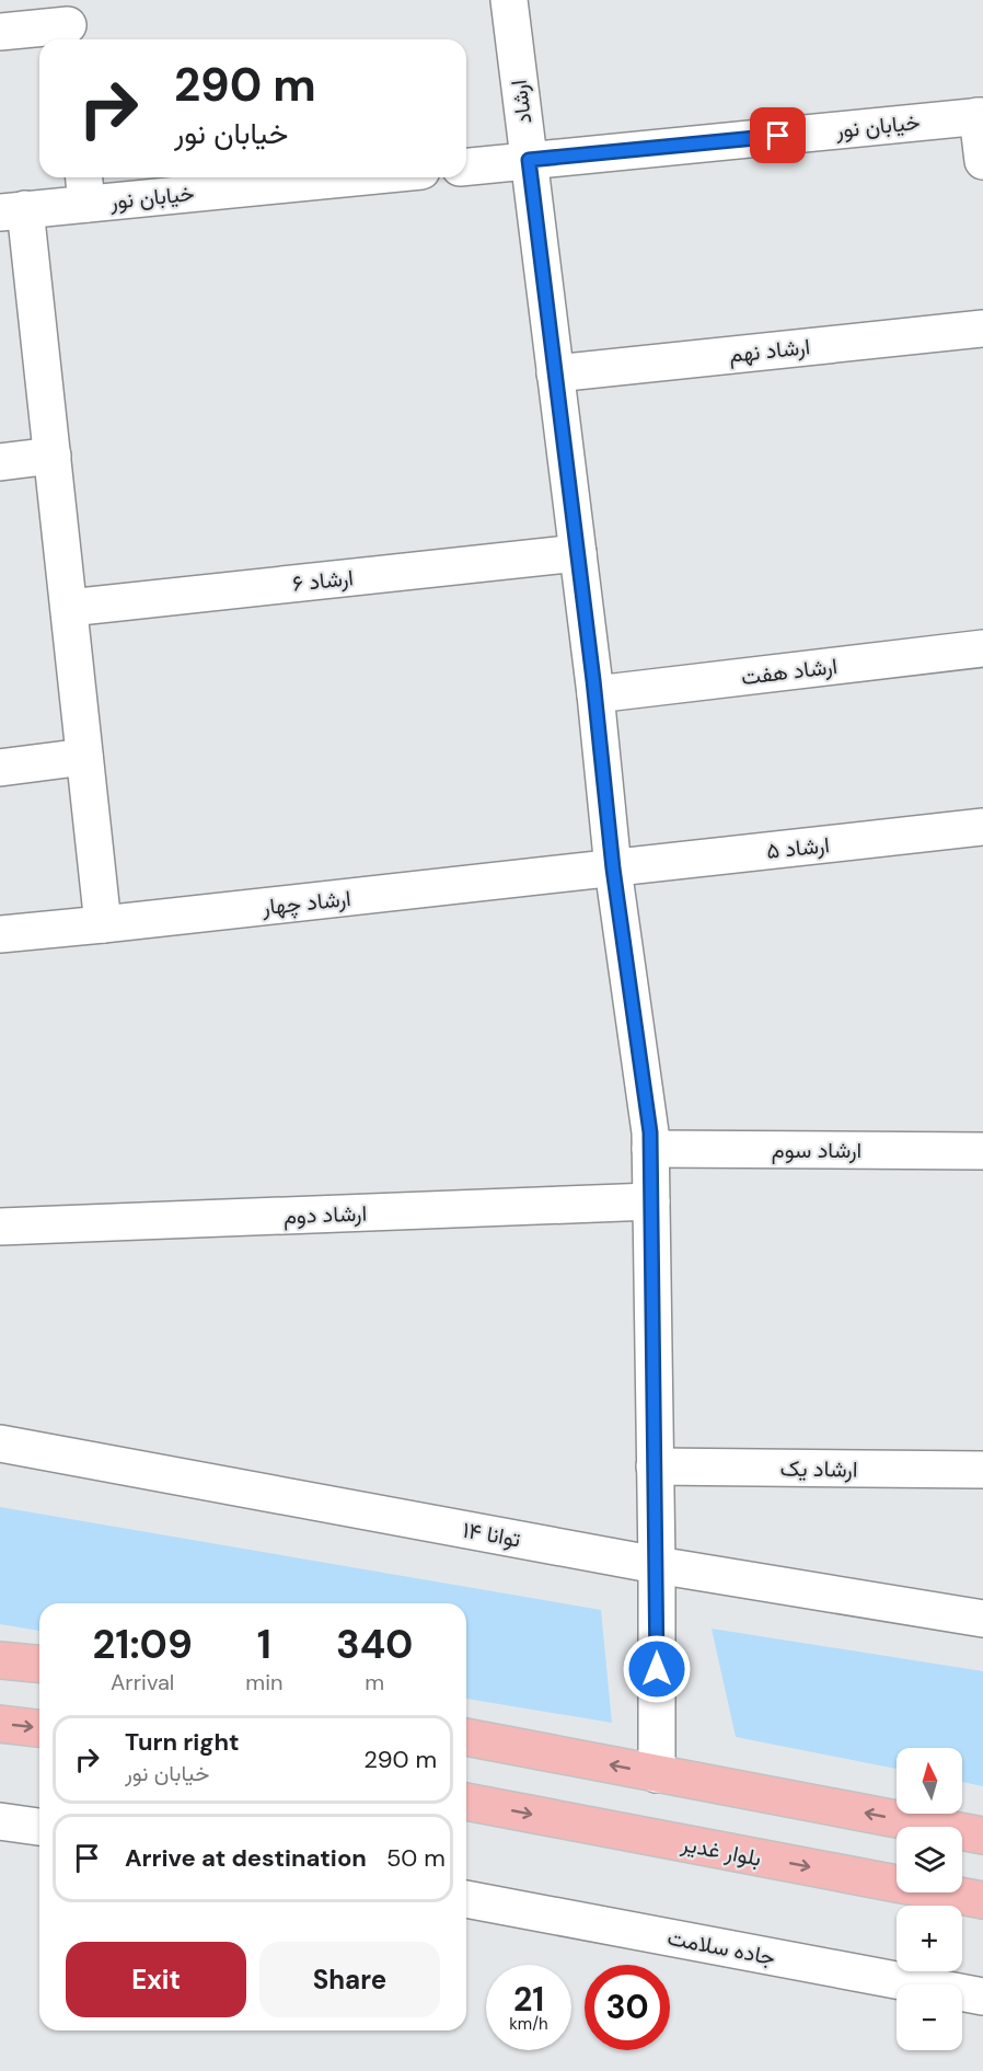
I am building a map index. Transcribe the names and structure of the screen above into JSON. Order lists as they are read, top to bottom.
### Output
{
  "streets": {
    "main road": ["بلوار غدیر"],
    "street": [
      "ارشاد",
      "خیابان نور",
      "ارشاد نهم",
      "ارشاد ۶",
      "ارشاد هفت",
      "ارشاد ۵",
      "ارشاد چهار",
      "ارشاد سوم",
      "ارشاد دوم",
      "ارشاد یک",
      "توانا ۱۴",
      "جاده سلامت"
    ]
  },
  "crossings": [
    ["ارشاد", "خیابان نور"],
    ["ارشاد", "ارشاد نهم"],
    ["ارشاد", "ارشاد ۶"],
    ["ارشاد", "ارشاد هفت"],
    ["ارشاد", "ارشاد ۵"],
    ["ارشاد", "ارشاد چهار"],
    ["ارشاد", "ارشاد سوم"],
    ["ارشاد", "ارشاد دوم"],
    ["ارشاد", "ارشاد یک"],
    ["ارشاد", "توانا ۱۴"],
    ["ارشاد ۵", "ارشاد چهار"]
  ],
  "north": "top",
  "page": {
    "turn": ["290 m", "خیابان نور"],
    "eta": [
      "21:09",
      "Arrival",
      "1",
      "min",
      "340",
      "m"
    ],
    "list": [
      {
        "name": "Turn right",
        "note": "خیابان نور",
        "value": "290 m"
      },
      {
        "name": "Arrive at destination",
        "value": "50 m"
      }
    ],
    "map_buttons": ["+", "−"],
    "buttons": ["Exit", "Share"],
    "speed": "21 km/h",
    "limit": "30"
  }
}
